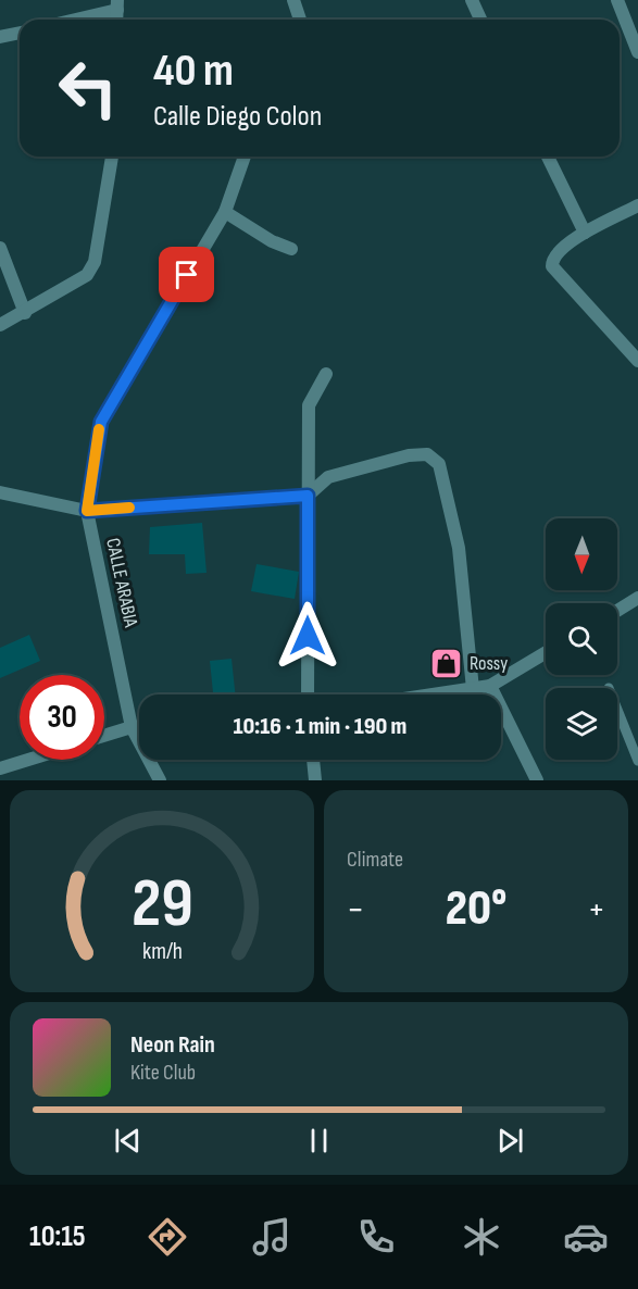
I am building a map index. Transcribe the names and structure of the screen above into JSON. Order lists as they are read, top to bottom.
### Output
{
  "streets": {
    "street": ["CALLE ARABIA"]
  },
  "places": {
    "shop": ["Rossy"]
  },
  "north": "bottom",
  "page": {
    "turn": ["40 m", "Calle Diego Colon"],
    "limit": "30",
    "trip": "10:16 · 1 min · 190 m",
    "tile": "Climate",
    "heat": ["−", "20°", "+"],
    "song": ["Neon Rain", "Kite Club"],
    "tabs": "10:15",
    "gauge": ["29", "km/h"]
  }
}
